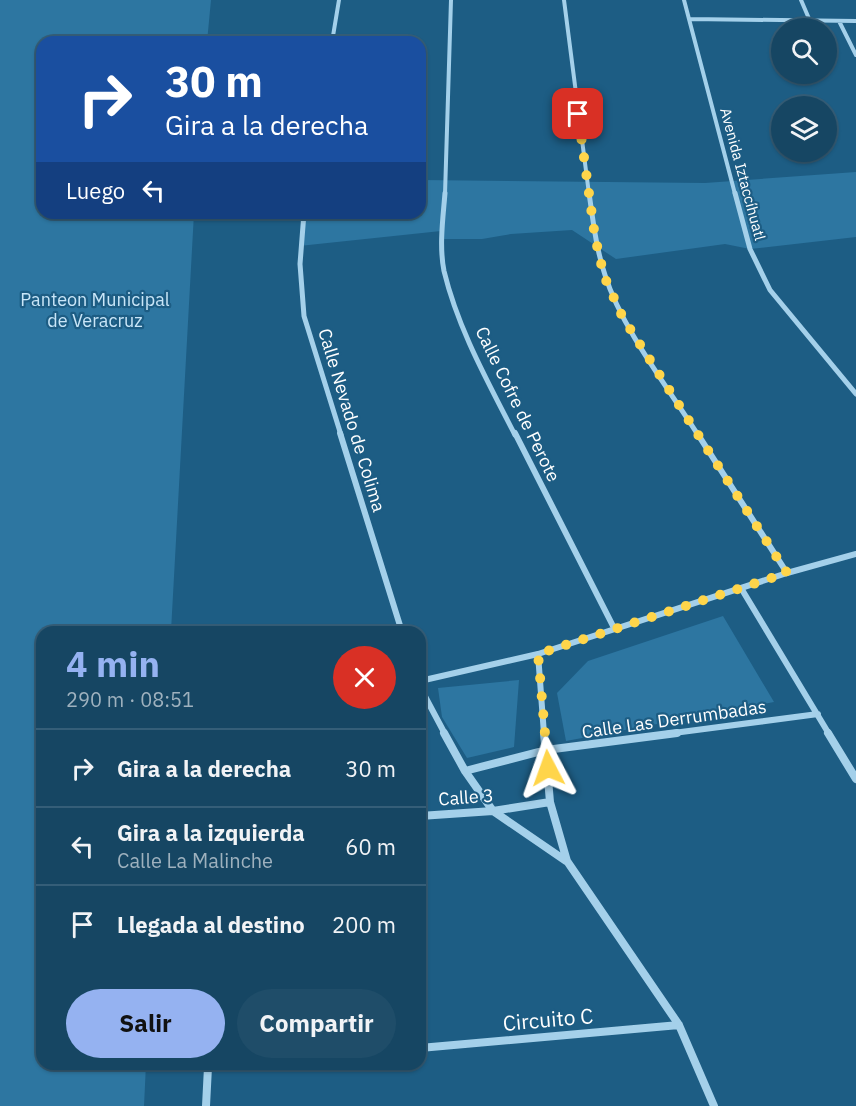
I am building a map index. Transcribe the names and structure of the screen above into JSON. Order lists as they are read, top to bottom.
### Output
{
  "streets": {
    "street": [
      "Avenida Iztaccíhuatl",
      "Calle Cofre de Perote",
      "Calle Nevado de Colima",
      "Calle Las Derrumbadas",
      "Calle 3",
      "Circuito C"
    ]
  },
  "parks": ["Panteon Municipal de Veracruz"],
  "page": {
    "turn": ["30 m", "Gira a la derecha"],
    "then": "Luego",
    "heading": ["4 min", "290 m · 08:51"],
    "list": [
      {
        "name": "Gira a la derecha",
        "value": "30 m"
      },
      {
        "name": "Gira a la izquierda",
        "note": "Calle La Malinche",
        "value": "60 m"
      },
      {
        "name": "Llegada al destino",
        "value": "200 m"
      }
    ],
    "buttons": ["Salir", "Compartir"]
  }
}
